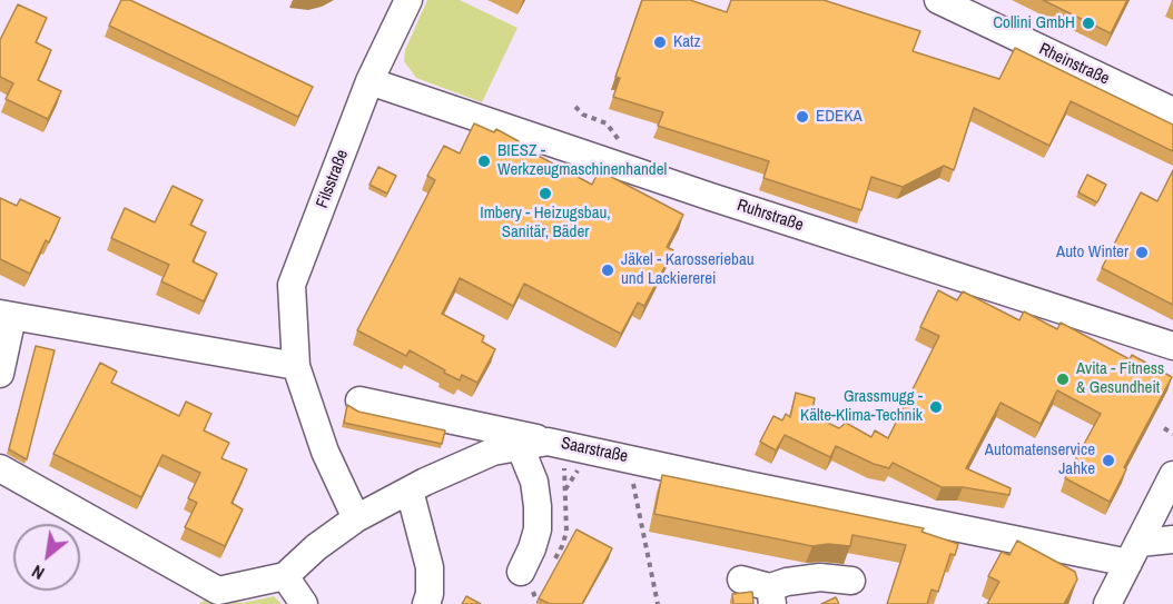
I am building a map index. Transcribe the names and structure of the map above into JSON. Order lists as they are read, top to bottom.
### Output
{
  "streets": {
    "street": [
      "Rheinstraße",
      "Filsstraße",
      "Ruhrstraße",
      "Saarstraße"
    ]
  },
  "crossings": [
    ["Filsstraße", "Ruhrstraße"],
    ["Filsstraße", "Saarstraße"]
  ],
  "places": [
    "Collini GmbH",
    "Katz",
    "EDEKA",
    "BIESZ - Werkzeugmaschinenhandel",
    "Imbery - Heizugsbau, Sanitär, Bäder",
    "Auto Winter",
    "Jäkel - Karosseriebau und Lackiererei",
    "Avita - Fitness & Gesundheit",
    "Grassmugg - Kälte-Klima-Technik",
    "Automatenservice Jahke"
  ],
  "north": "bottom left"
}
